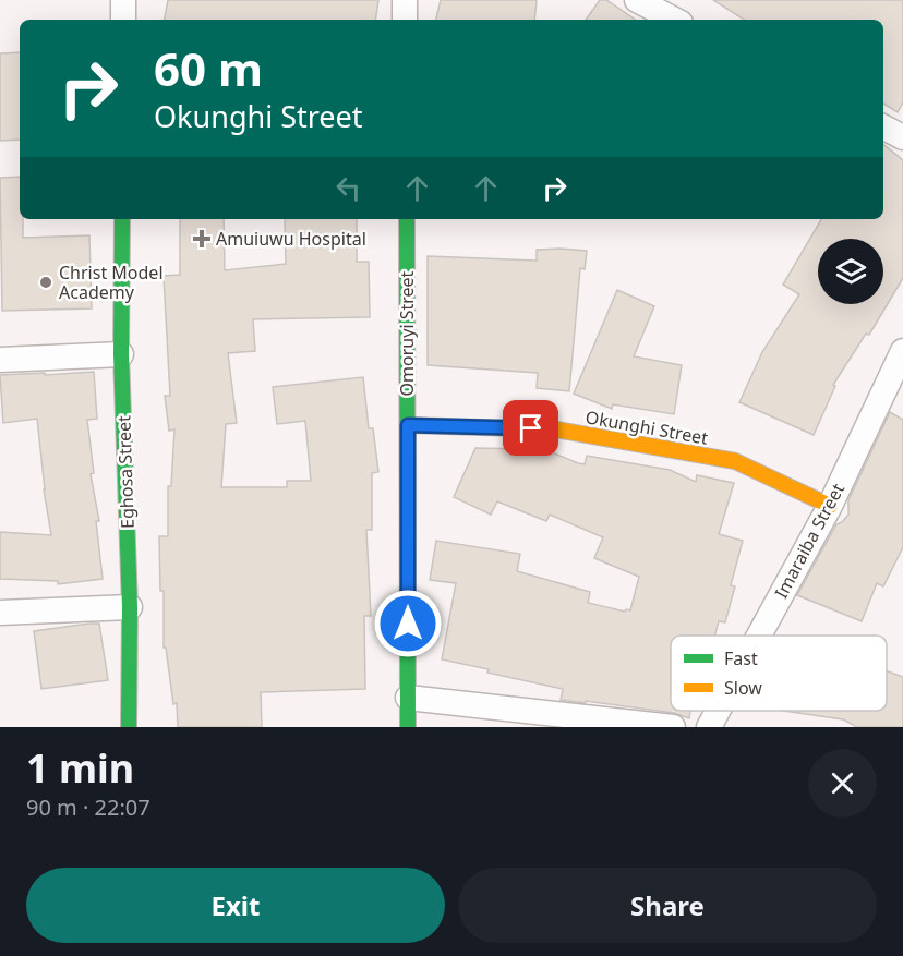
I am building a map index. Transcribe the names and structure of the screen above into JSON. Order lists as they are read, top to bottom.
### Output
{
  "streets": {
    "street": [
      "Omoruyi Street",
      "Okunghi Street",
      "Eghosa Street",
      "Imaraiba Street"
    ]
  },
  "crossings": [
    ["Omoruyi Street", "Okunghi Street"],
    ["Okunghi Street", "Imaraiba Street"]
  ],
  "places": {
    "health": ["Amuiuwu Hospital"],
    "other": ["Christ Model Academy"]
  },
  "legend": ["Fast", "Slow"],
  "page": {
    "turn": ["60 m", "Okunghi Street"],
    "heading": ["1 min", "90 m · 22:07"],
    "buttons": ["Exit", "Share"]
  }
}
